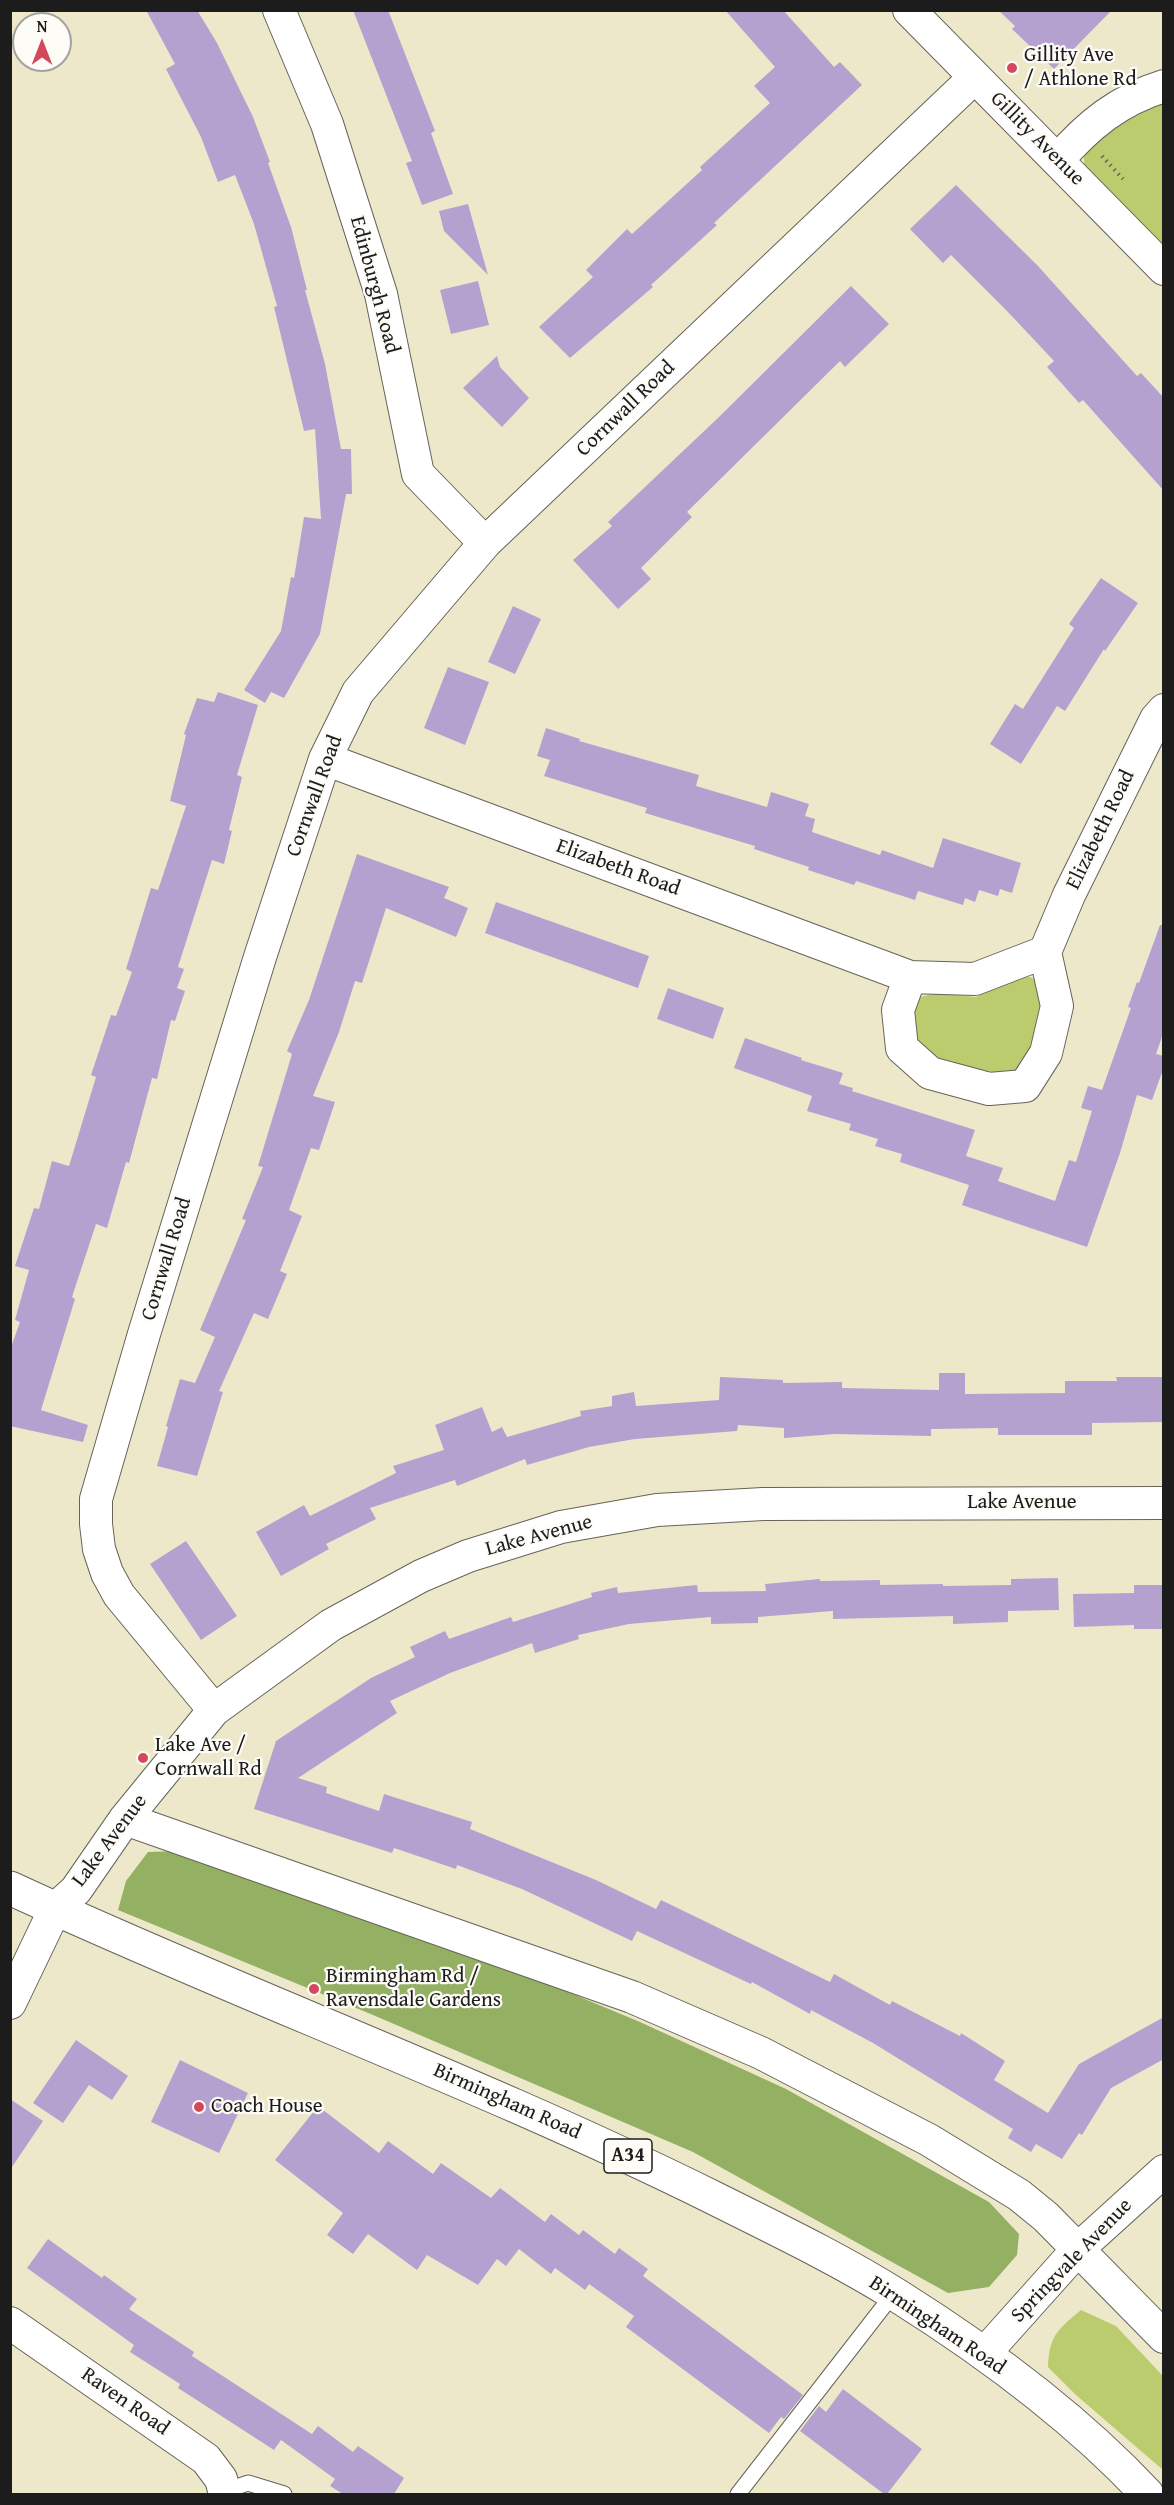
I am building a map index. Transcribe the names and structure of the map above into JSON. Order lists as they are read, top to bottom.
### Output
{
  "streets": {
    "highway": ["Birmingham Road", "A34"],
    "street": [
      "Gillity Avenue",
      "Edinburgh Road",
      "Cornwall Road",
      "Elizabeth Road",
      "Lake Avenue",
      "Springvale Avenue",
      "Raven Road"
    ]
  },
  "crossings": [
    ["Gillity Avenue", "Cornwall Road"],
    ["Edinburgh Road", "Cornwall Road"],
    ["Cornwall Road", "Elizabeth Road"],
    ["Cornwall Road", "Lake Avenue"],
    ["Lake Avenue", "Birmingham Road"],
    ["Birmingham Road", "Springvale Avenue"]
  ],
  "places": [
    "Gillity Ave / Athlone Rd",
    "Lake Ave / Cornwall Rd",
    "Birmingham Rd / Ravensdale Gardens",
    "Coach House"
  ],
  "north": "top"
}
